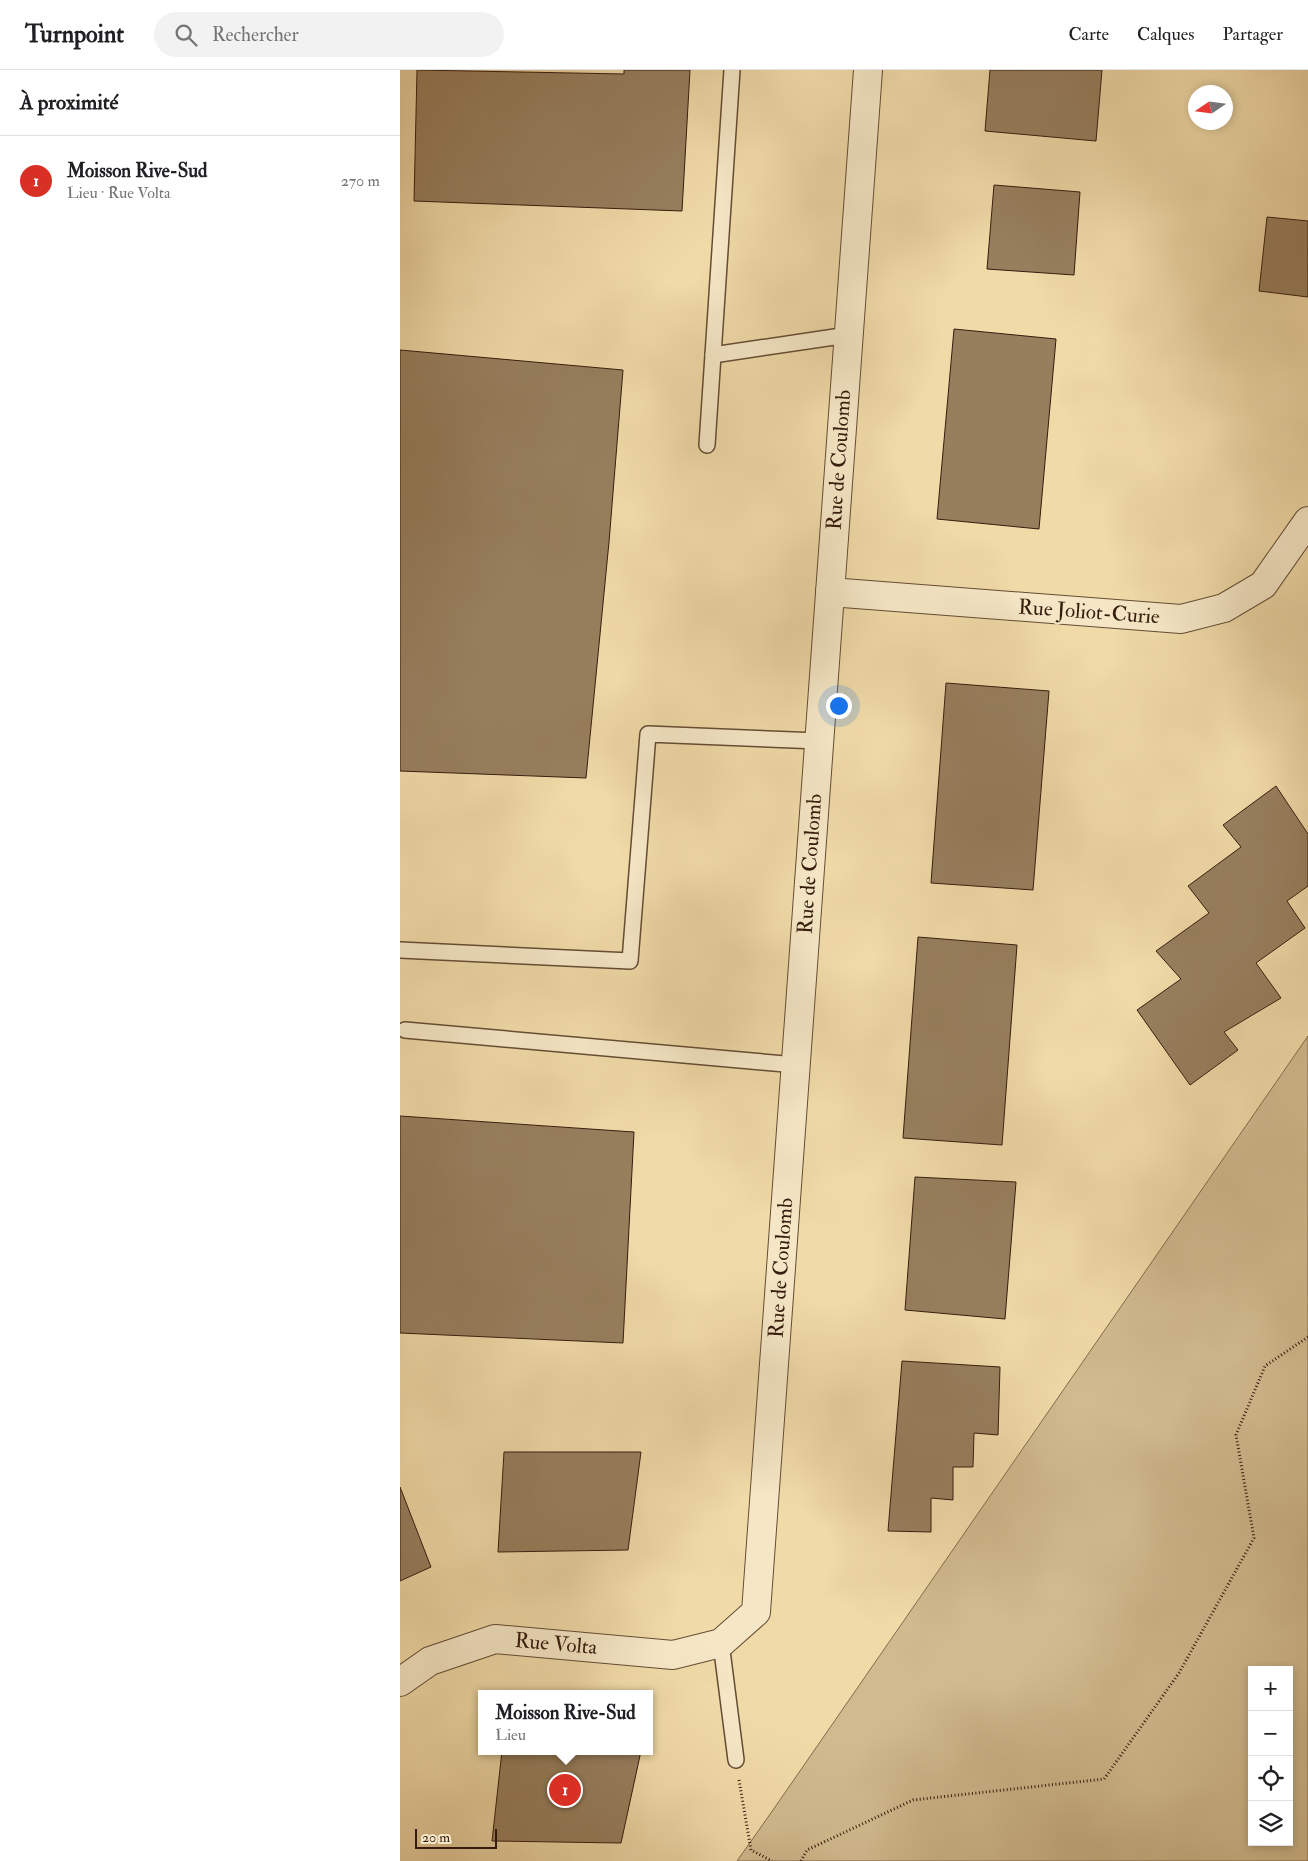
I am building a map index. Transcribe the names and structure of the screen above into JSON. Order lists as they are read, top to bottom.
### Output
{
  "streets": {
    "street": ["Rue de Coulomb", "Rue Joliot-Curie", "Rue Volta"]
  },
  "crossings": [
    ["Rue de Coulomb", "Rue Joliot-Curie"],
    ["Rue de Coulomb", "Rue Volta"]
  ],
  "scale_bar": "20 m",
  "north": "left",
  "page": {
    "header": "Turnpoint",
    "search": "Rechercher",
    "nav": ["Carte", "Calques", "Partager"],
    "heading": "À proximité",
    "list": [
      {
        "mark": "1",
        "name": "Moisson Rive-Sud",
        "note": "Lieu · Rue Volta",
        "value": "270 m"
      }
    ],
    "map_buttons": ["+", "−"],
    "popup": ["Moisson Rive-Sud", "Lieu"],
    "pins": "1",
    "scale": "20 m"
  }
}
